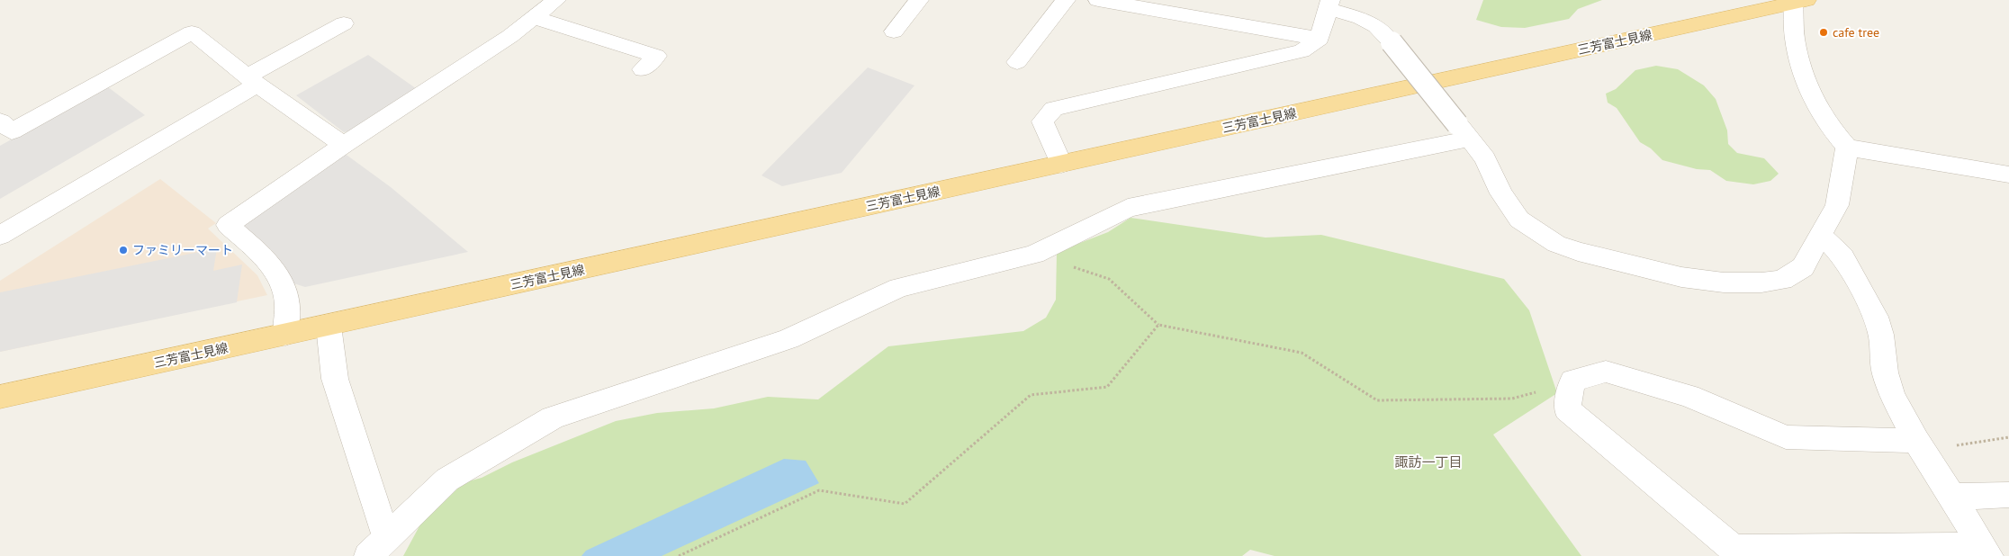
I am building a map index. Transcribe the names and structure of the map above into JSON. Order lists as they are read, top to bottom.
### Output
{
  "streets": {
    "main road": ["三芳富士見線"]
  },
  "districts": ["諏訪一丁目"],
  "places": ["cafe tree", "ファミリーマート"]
}
